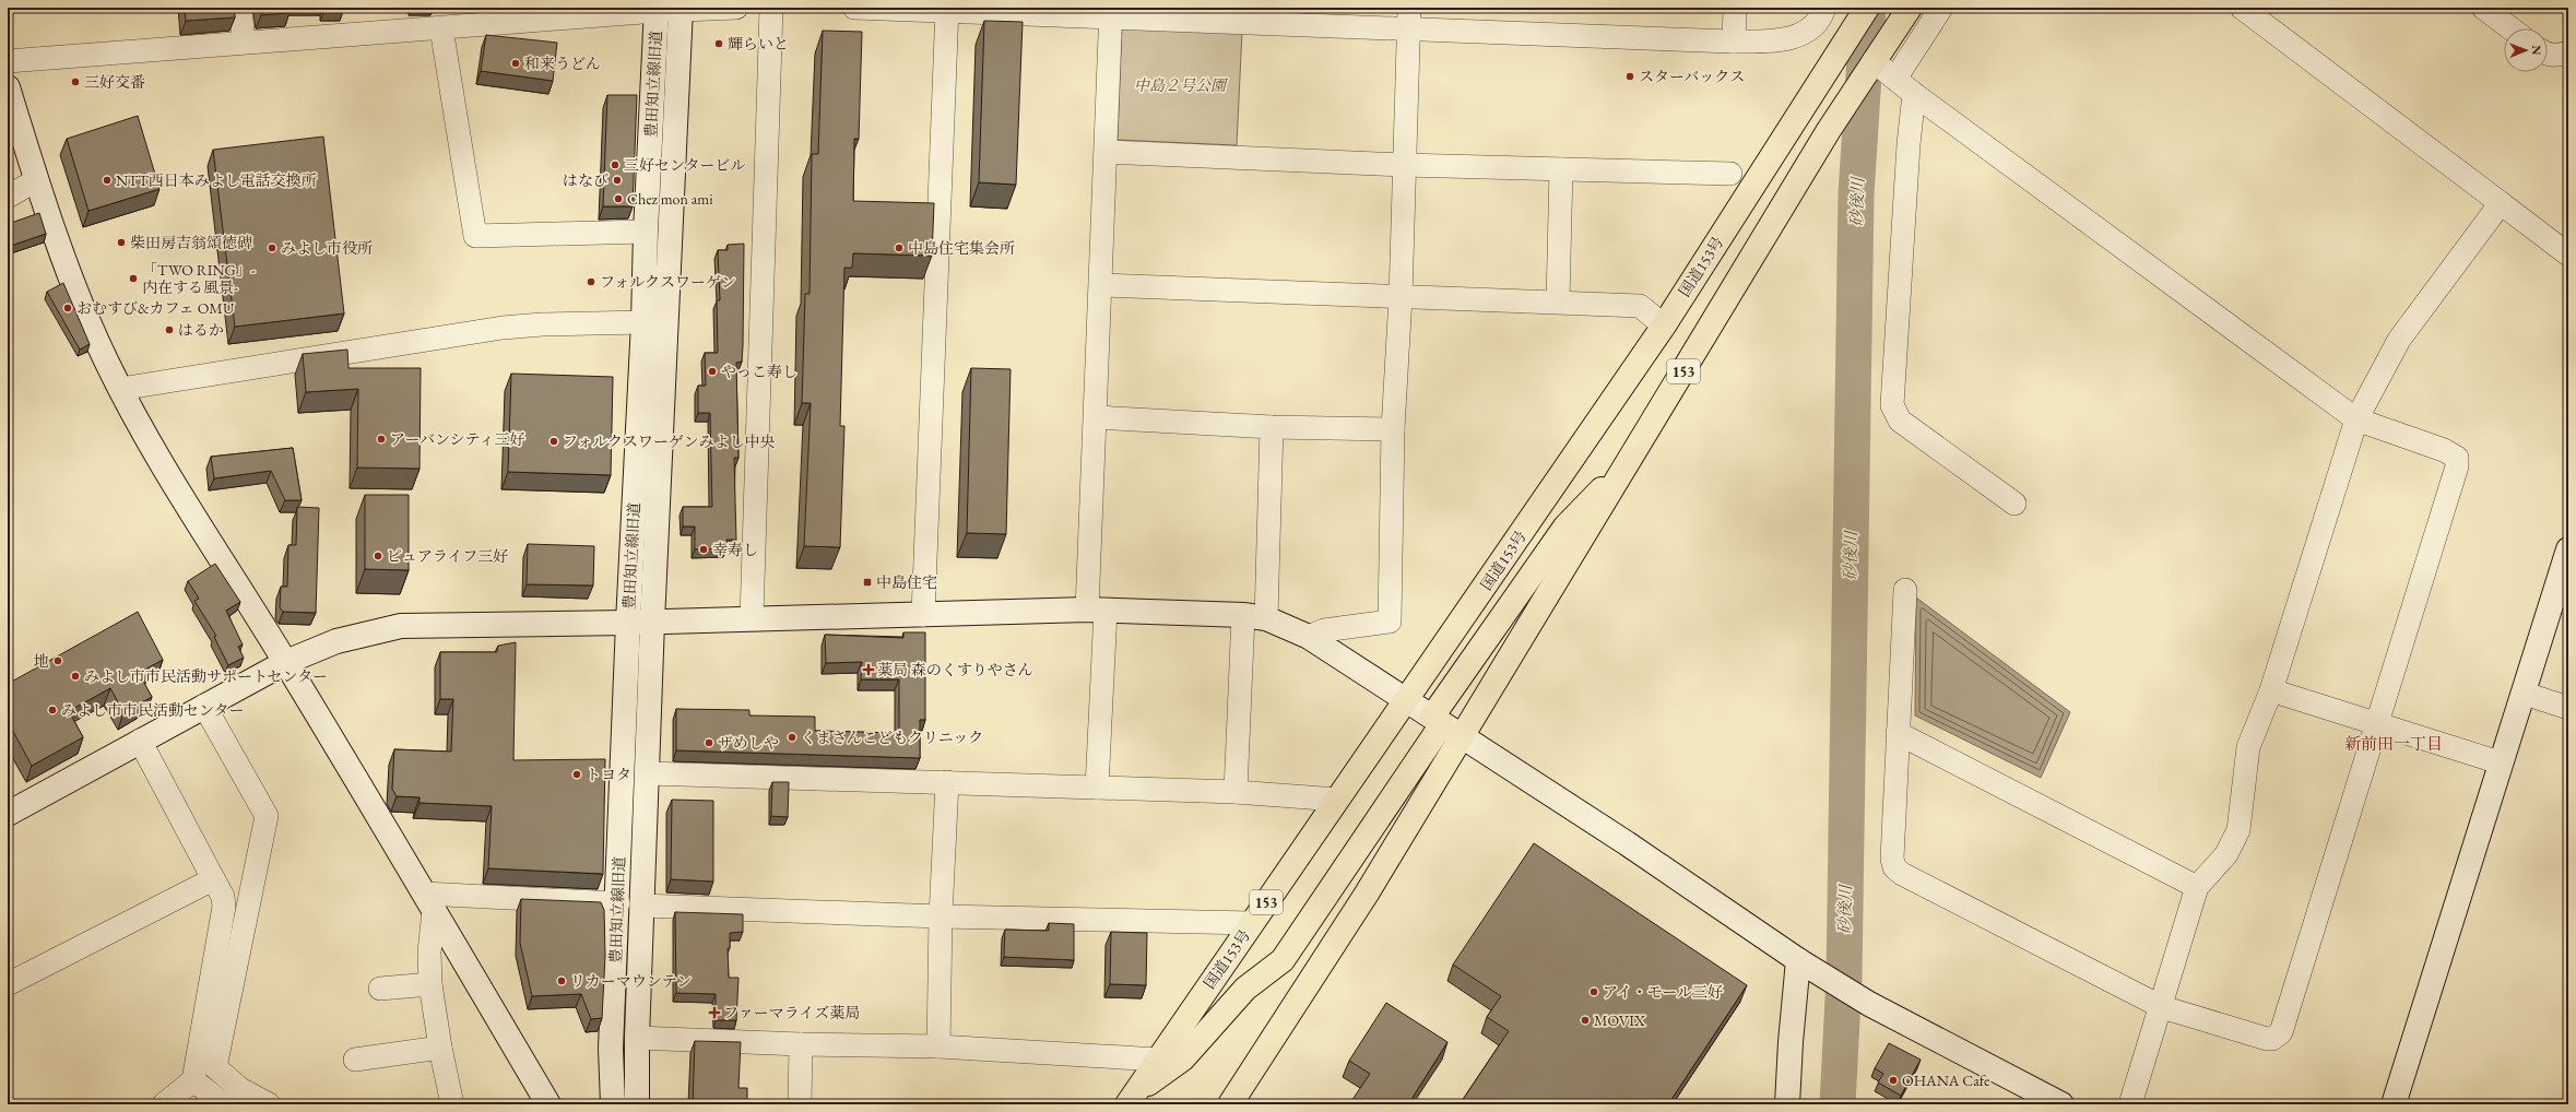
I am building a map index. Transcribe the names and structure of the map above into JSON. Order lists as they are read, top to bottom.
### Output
{
  "streets": {
    "highway": ["国道153号", "153"],
    "street": ["豊田知立線旧道"]
  },
  "crossings": [
    ["国道153号", "153"]
  ],
  "districts": ["新前田一丁目"],
  "water": ["砂後川"],
  "parks": ["中島２号公園"],
  "places": {
    "other": [
      "輝らいと",
      "和来うどん",
      "スターバックス",
      "三好交番",
      "三好センタービル",
      "NTT西日本みよし電話交換所",
      "はなび",
      "Chez mon ami",
      "柴田房吉翁頌徳碑",
      "みよし市役所",
      "中島住宅集会所",
      "「TWO RING」- 内在する風景-",
      "フォルクスワーゲン",
      "おむすび&カフェ OMU",
      "はるか",
      "やっこ寿し",
      "アーバンシティ三好",
      "フォルクスワーゲンみよし中央",
      "幸寿し",
      "ピュアライフ三好",
      "地",
      "みよし市市民活動サポートセンター",
      "みよし市市民活動センター",
      "くまさんこどもクリニック",
      "ザめしや",
      "トヨタ",
      "リカーマウンテン",
      "アイ・モール三好",
      "MOVIX",
      "OHANA Cafe"
    ],
    "transit": ["中島住宅"],
    "health": ["薬局 森のくすりやさん", "ファーマライズ薬局"]
  },
  "north": "right"
}
